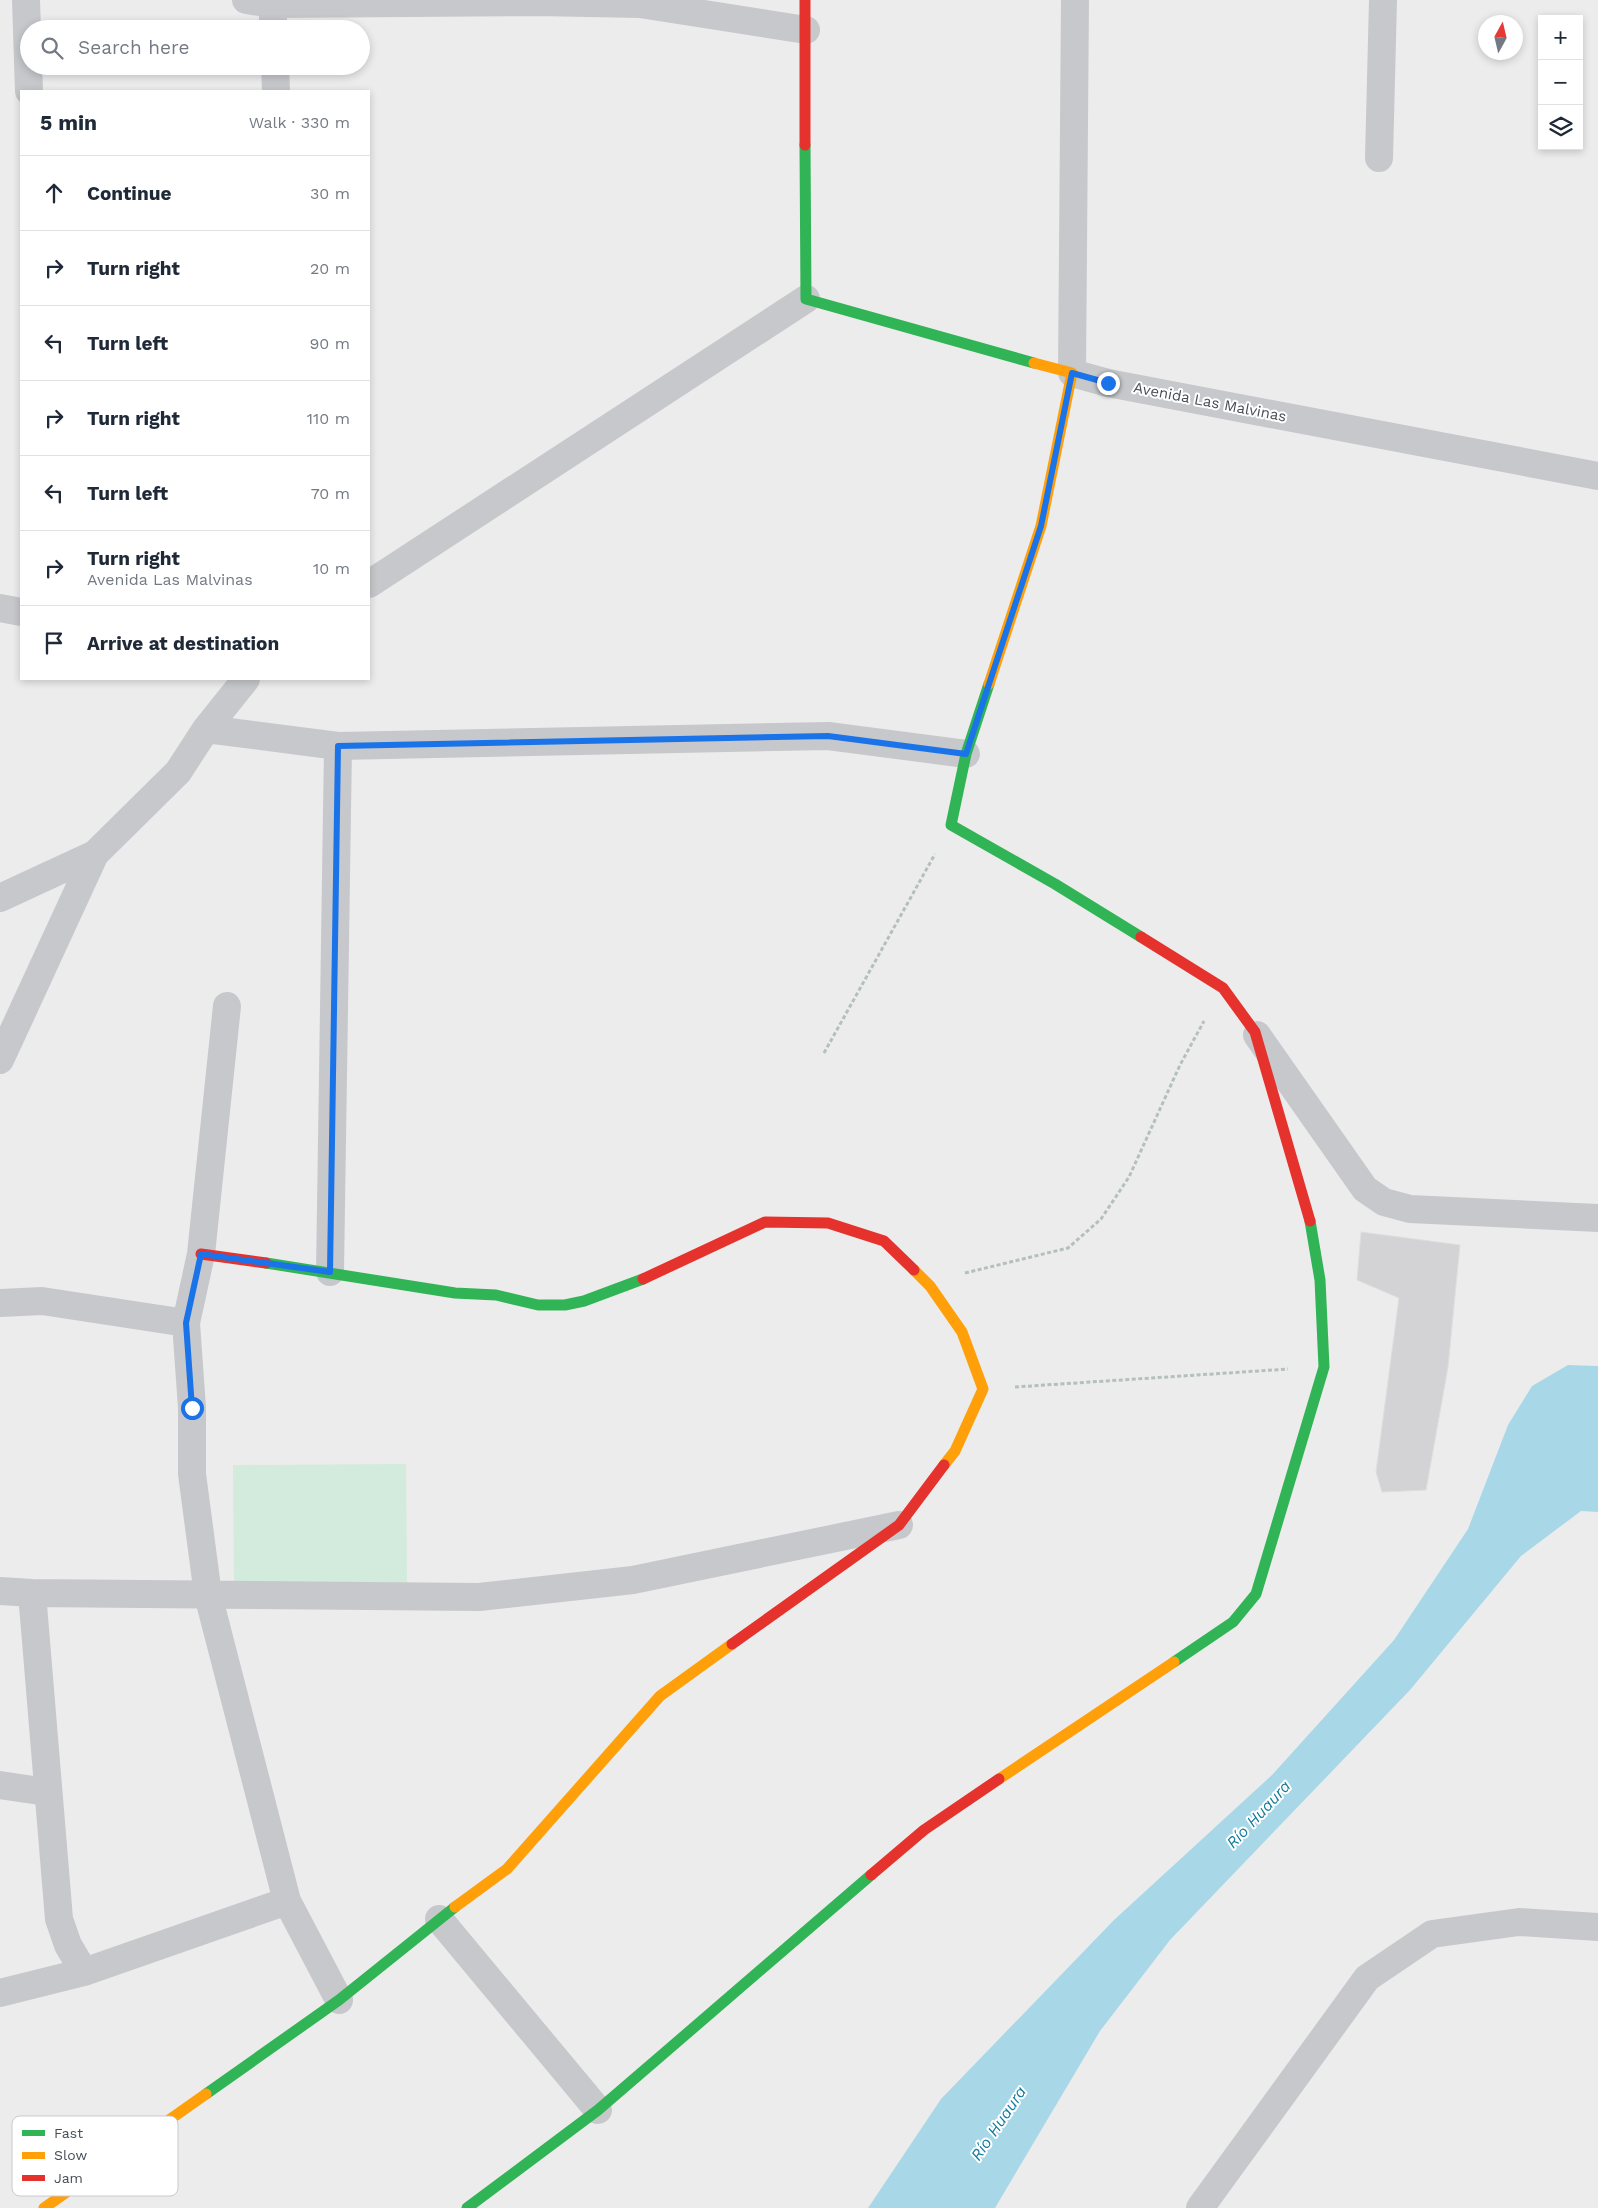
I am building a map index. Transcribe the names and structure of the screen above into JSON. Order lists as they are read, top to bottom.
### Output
{
  "streets": {
    "street": ["Avenida Las Malvinas"]
  },
  "water": ["Río Huaura"],
  "legend": ["Fast", "Slow", "Jam"],
  "north": "top",
  "page": {
    "map_buttons": ["+", "−"],
    "search": "Search here",
    "heading": ["5 min", "Walk · 330 m"],
    "list": [
      ["Continue", "30 m"],
      ["Turn right", "20 m"],
      ["Turn left", "90 m"],
      ["Turn right", "110 m"],
      ["Turn left", "70 m"],
      ["Turn right", "Avenida Las Malvinas", "10 m"],
      "Arrive at destination"
    ]
  }
}
